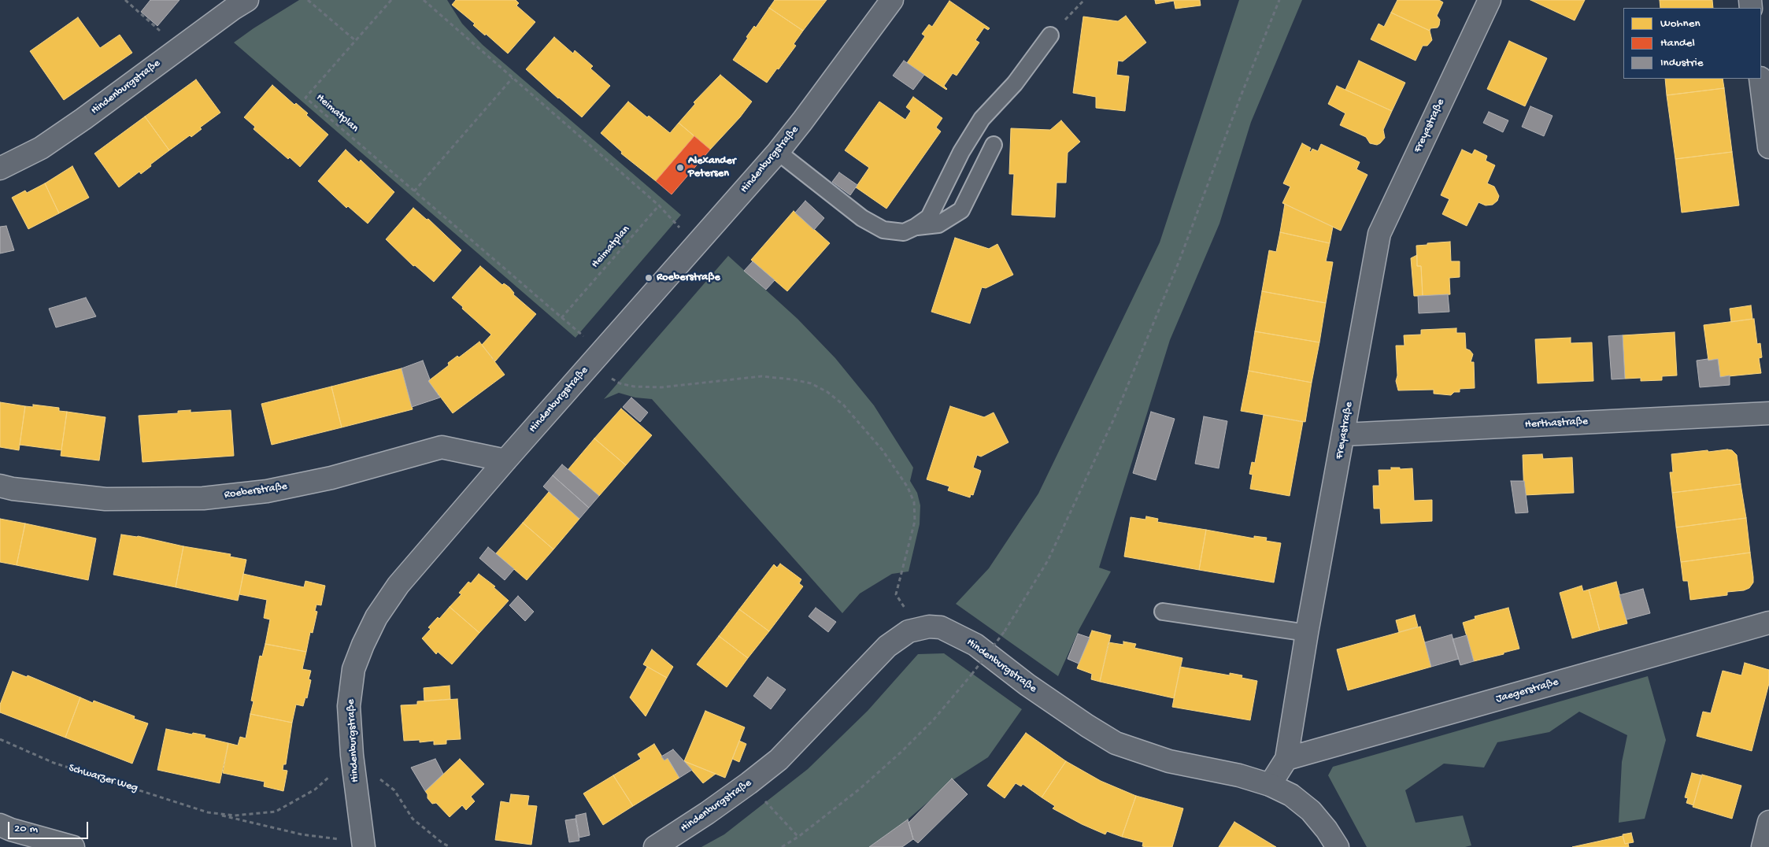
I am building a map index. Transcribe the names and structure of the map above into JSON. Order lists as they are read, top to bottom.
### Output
{
  "streets": {
    "street": [
      "Hindenburgstraße",
      "Freyastraße",
      "Herthastraße",
      "Roeberstraße",
      "Jaegerstraße"
    ],
    "path": ["Heimatplan", "Schwarzer Weg"]
  },
  "crossings": [
    ["Hindenburgstraße", "Heimatplan"],
    ["Hindenburgstraße", "Freyastraße"],
    ["Hindenburgstraße", "Roeberstraße"],
    ["Hindenburgstraße", "Schwarzer Weg"],
    ["Freyastraße", "Herthastraße"],
    ["Freyastraße", "Jaegerstraße"]
  ],
  "places": ["Alexander Petersen", "Roeberstraße"],
  "legend": ["Wohnen", "Handel", "Industrie"],
  "scale_bar": "20 m"
}
